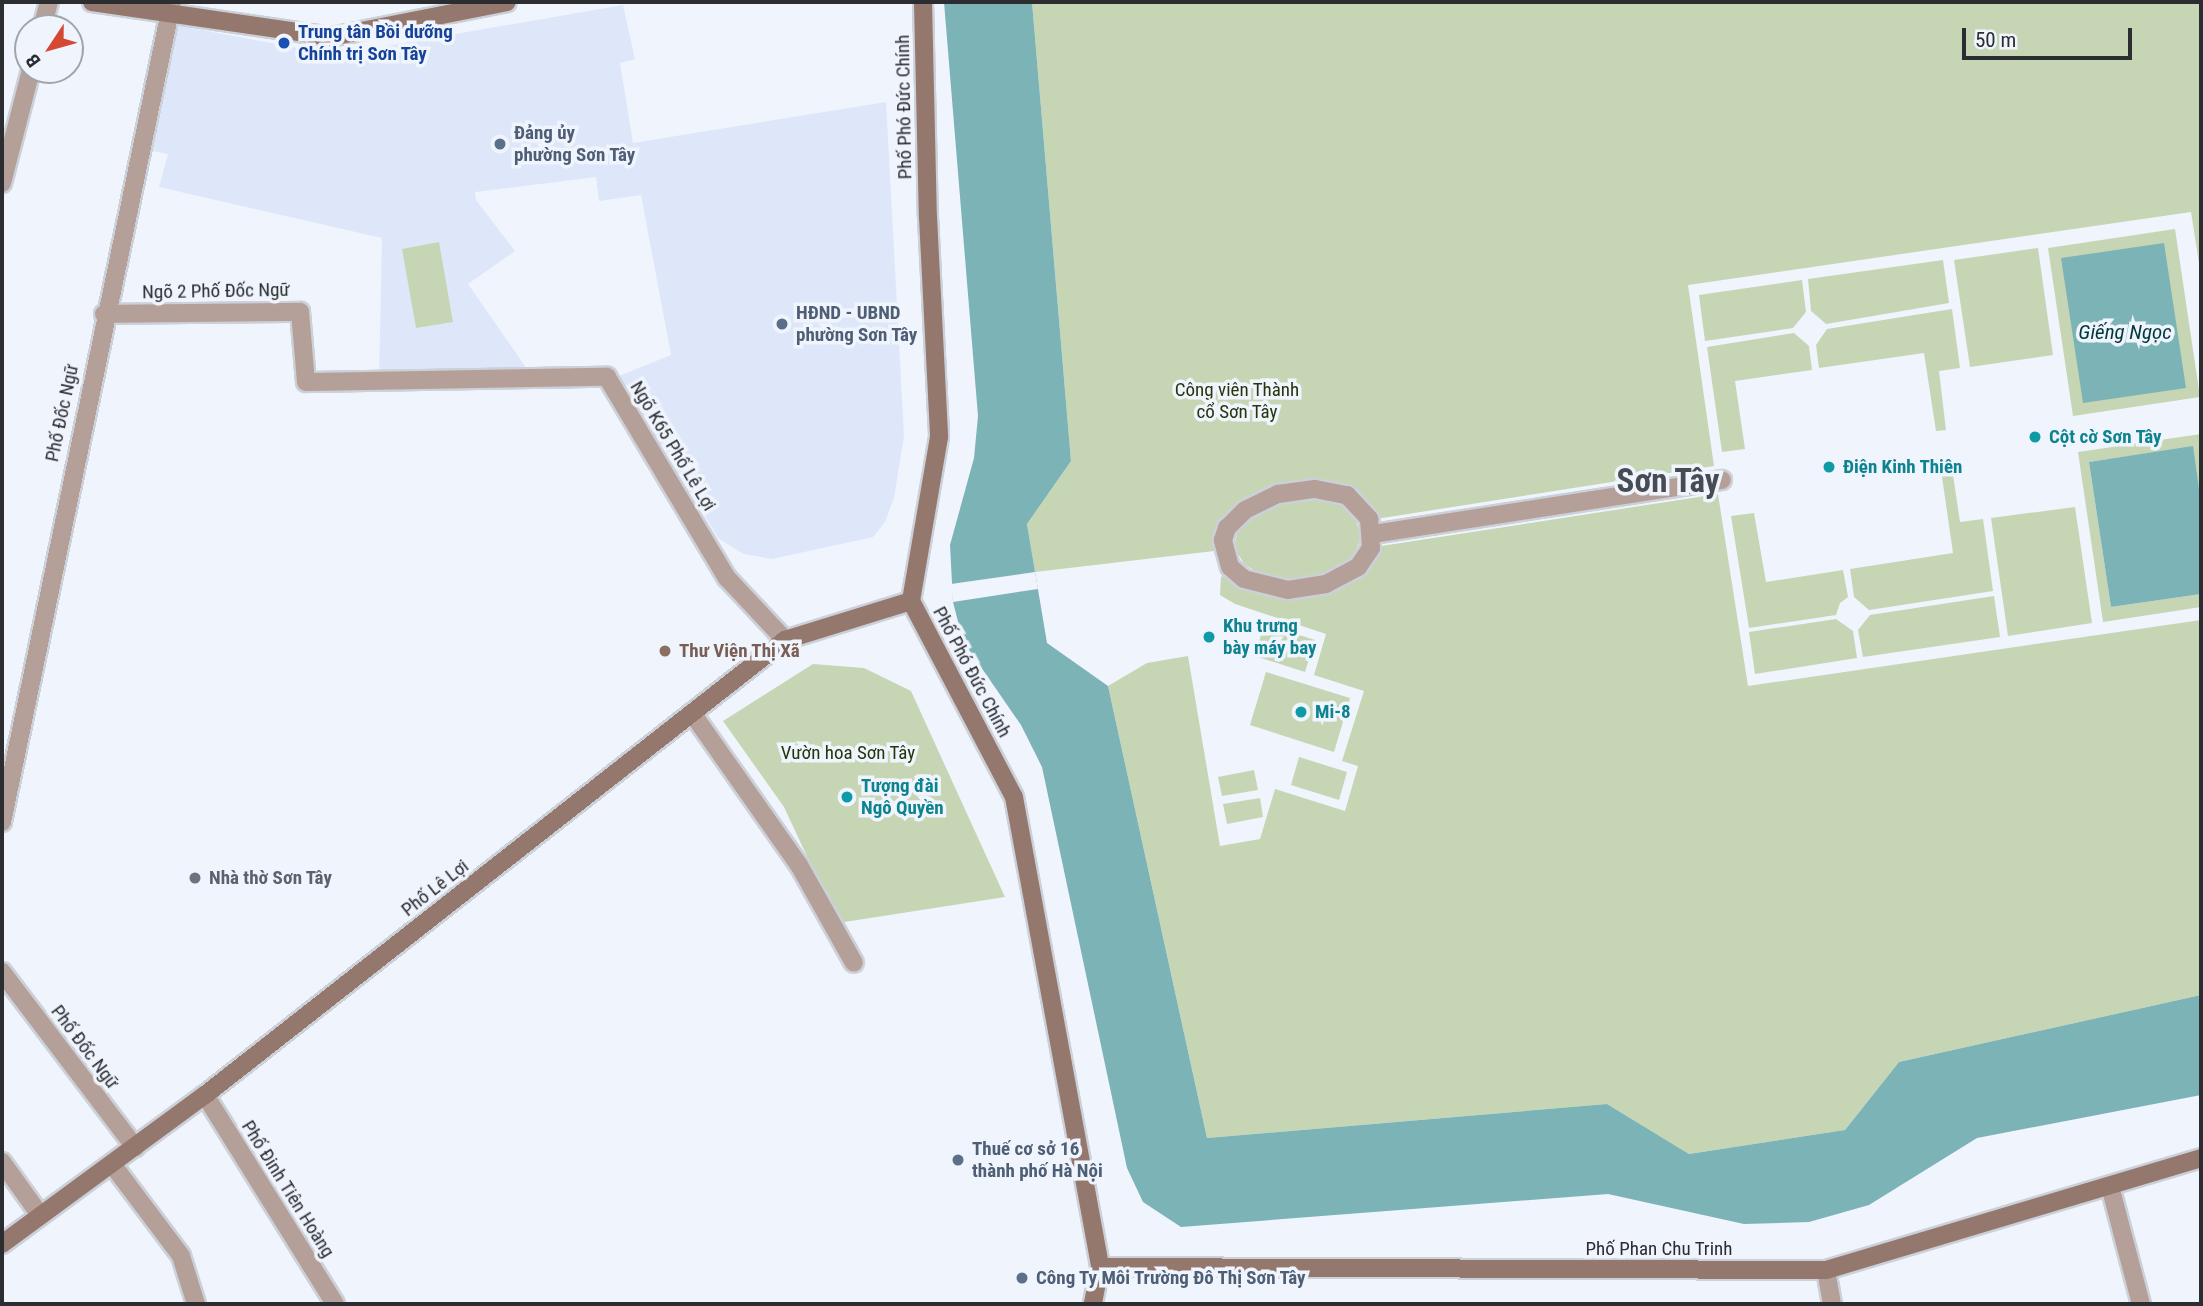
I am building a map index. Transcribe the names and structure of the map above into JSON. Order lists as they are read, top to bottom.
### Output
{
  "streets": {
    "main road": ["Phố Phó Đức Chính", "Phố Lê Lợi", "Phố Phan Chu Trinh"],
    "street": [
      "Ngõ 2 Phố Đốc Ngữ",
      "Phố Đốc Ngữ",
      "Ngõ K65 Phố Lê Lợi",
      "Phố Đinh Tiên Hoàng"
    ]
  },
  "crossings": [
    ["Phố Phó Đức Chính", "Phố Lê Lợi"],
    ["Phố Phó Đức Chính", "Phố Phan Chu Trinh"],
    ["Ngõ 2 Phố Đốc Ngữ", "Phố Đốc Ngữ"],
    ["Ngõ 2 Phố Đốc Ngữ", "Ngõ K65 Phố Lê Lợi"],
    ["Phố Đốc Ngữ", "Phố Lê Lợi"],
    ["Ngõ K65 Phố Lê Lợi", "Phố Lê Lợi"],
    ["Phố Lê Lợi", "Phố Đinh Tiên Hoàng"]
  ],
  "districts": ["Sơn Tây"],
  "water": ["Giếng Ngọc"],
  "parks": ["Công viên Thành cổ Sơn Tây", "Vườn hoa Sơn Tây"],
  "places": [
    "Trung tân Bồi dưỡng Chính trị Sơn Tây",
    "Đảng ủy phường Sơn Tây",
    "HĐND - UBND phường Sơn Tây",
    "Cột cờ Sơn Tây",
    "Điện Kinh Thiên",
    "Khu trưng bày máy bay",
    "Thư Viện Thị Xã",
    "Mi-8",
    "Tượng đài Ngô Quyền",
    "Nhà thờ Sơn Tây",
    "Thuế cơ sở 16 thành phố Hà Nội",
    "Công Ty Môi Trường Đô Thị Sơn Tây"
  ],
  "scale_bar": "50 m",
  "north": "bottom left"
}
